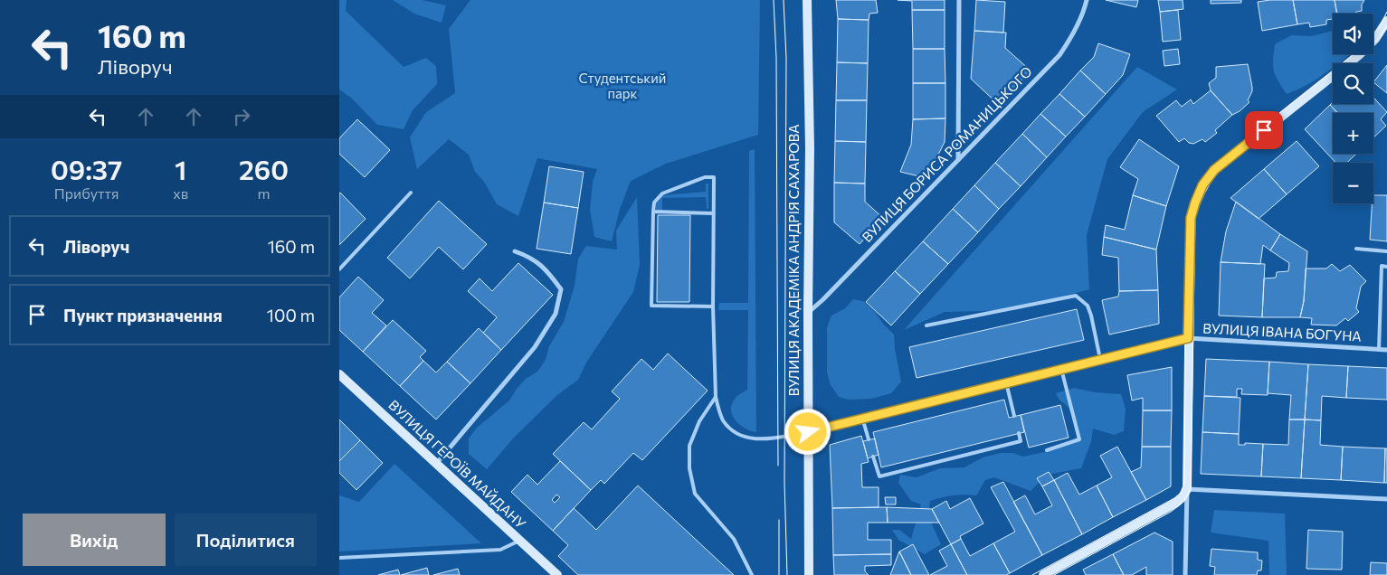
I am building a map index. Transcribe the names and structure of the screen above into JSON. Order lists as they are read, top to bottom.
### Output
{
  "streets": {
    "main road": ["ВУЛИЦЯ АКАДЕМІКА АНДРІЯ САХАРОВА", "ВУЛИЦЯ ГЕРОЇВ МАЙДАНУ"],
    "street": ["ВУЛИЦЯ БОРИСА РОМАНИЦЬКОГО", "ВУЛИЦЯ ІВАНА БОГУНА"]
  },
  "crossings": [
    ["ВУЛИЦЯ БОРИСА РОМАНИЦЬКОГО", "ВУЛИЦЯ АКАДЕМІКА АНДРІЯ САХАРОВА"],
    ["ВУЛИЦЯ АКАДЕМІКА АНДРІЯ САХАРОВА", "ВУЛИЦЯ ІВАНА БОГУНА"]
  ],
  "parks": ["Студентський парк"],
  "page": {
    "turn": ["160 m", "Ліворуч"],
    "map_buttons": ["+", "−"],
    "eta": [
      "09:37",
      "Прибуття",
      "1",
      "хв",
      "260",
      "m"
    ],
    "list": [
      {
        "name": "Ліворуч",
        "value": "160 m"
      },
      {
        "name": "Пункт призначення",
        "value": "100 m"
      }
    ],
    "buttons": ["Вихід", "Поділитися"]
  }
}
